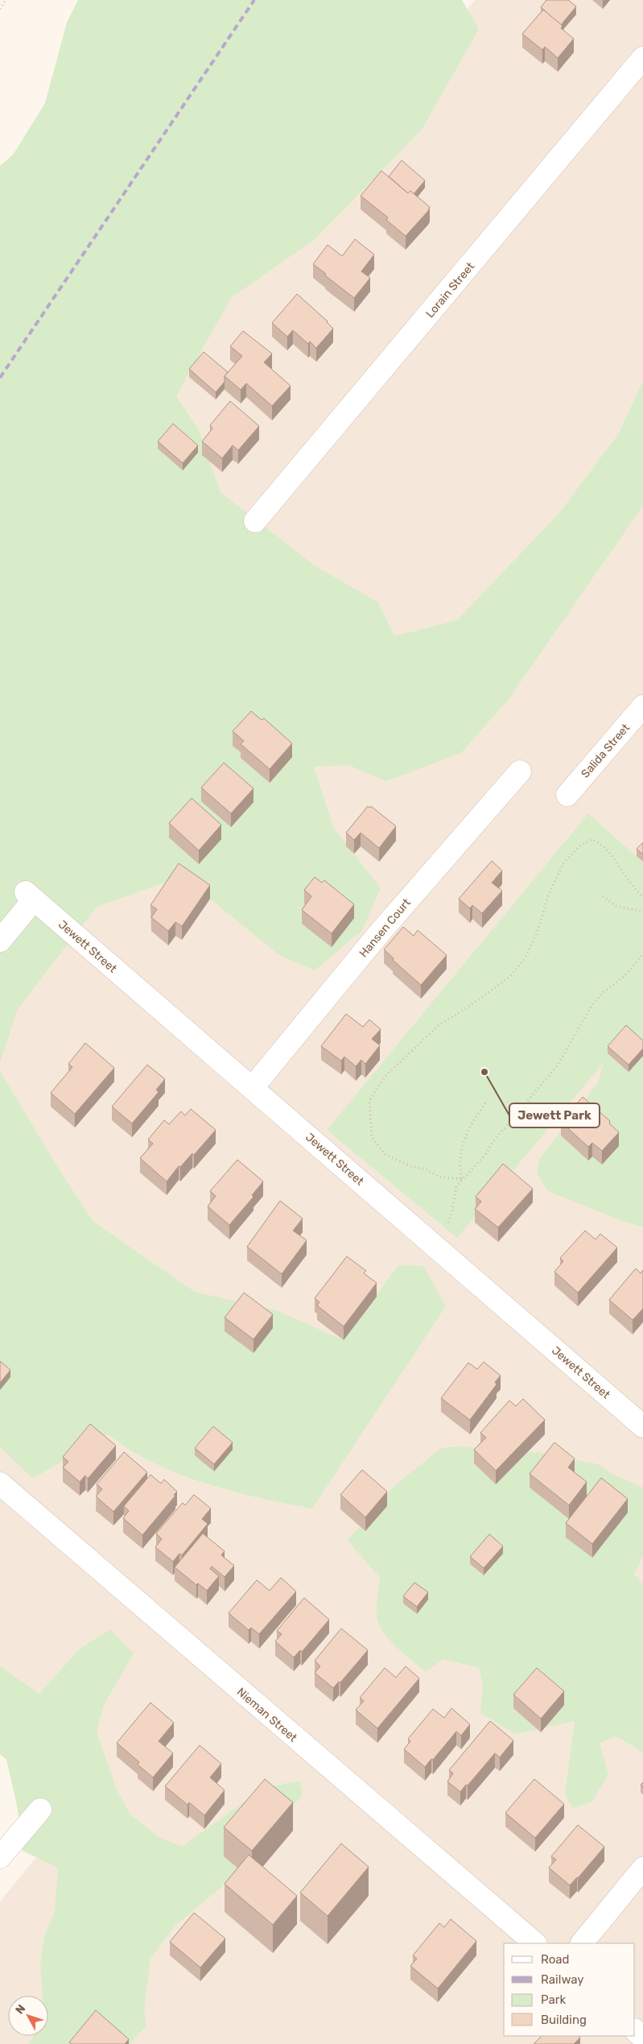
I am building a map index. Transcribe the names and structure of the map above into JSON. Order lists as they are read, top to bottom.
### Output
{
  "streets": {
    "street": [
      "Lorain Street",
      "Salida Street",
      "Hansen Court",
      "Jewett Street",
      "Nieman Street"
    ]
  },
  "crossings": [
    ["Hansen Court", "Jewett Street"]
  ],
  "places": ["Jewett Park"],
  "legend": [
    "Road",
    "Railway",
    "Park",
    "Building"
  ],
  "north": "top left"
}
